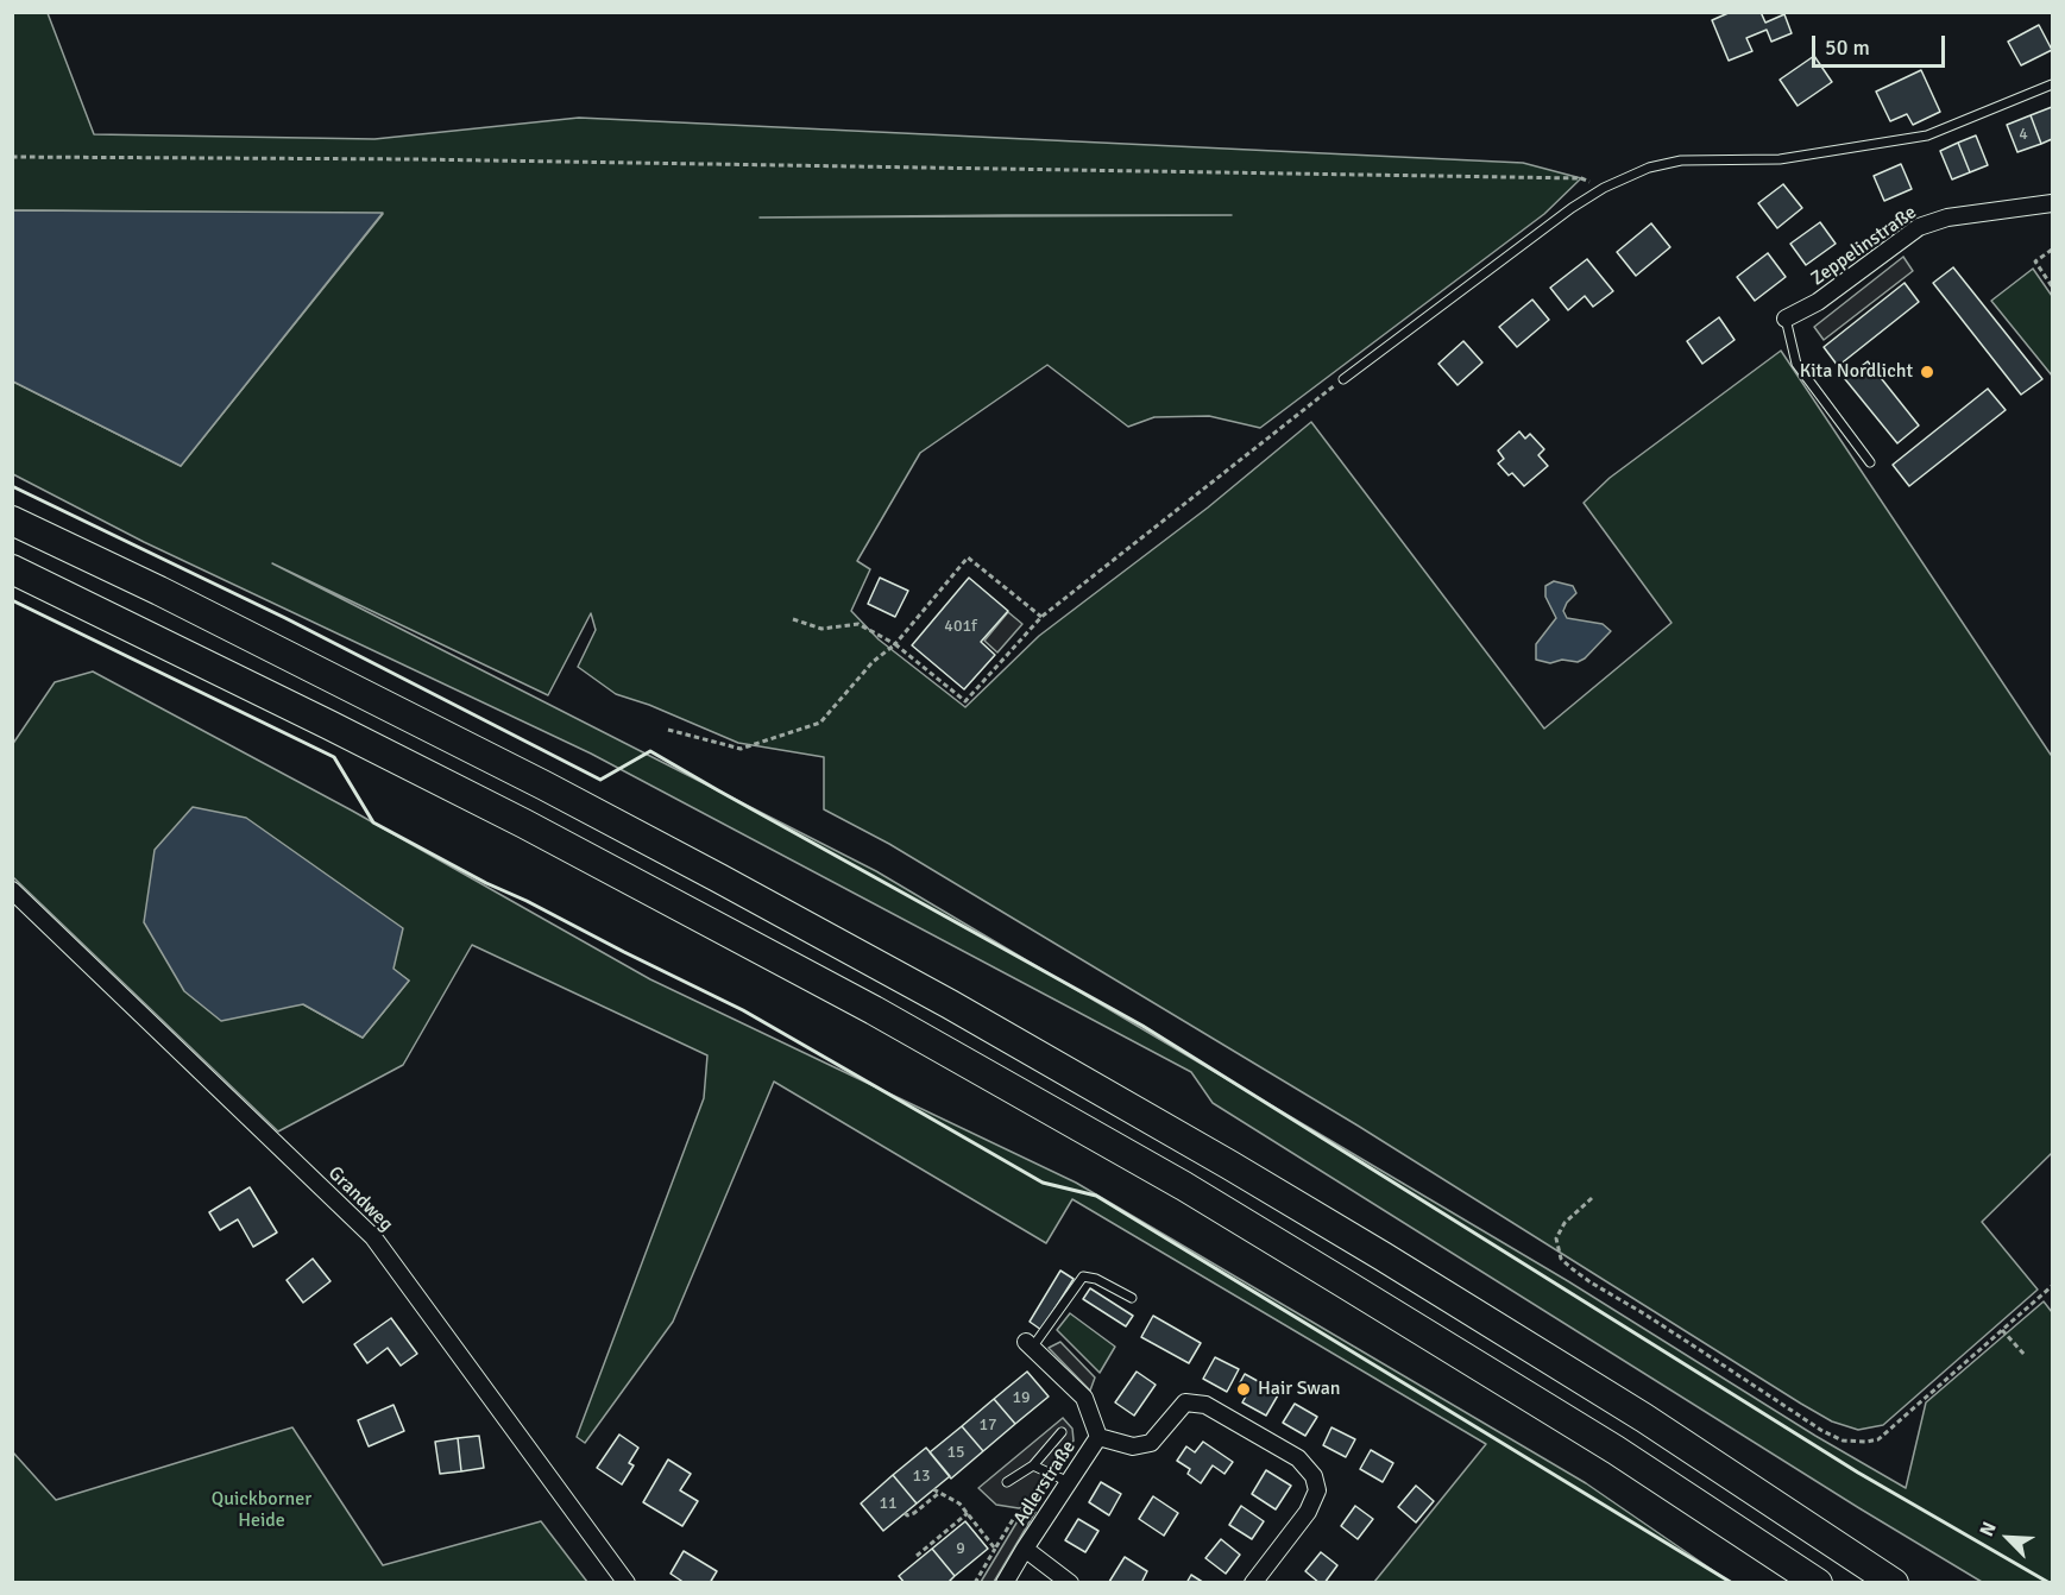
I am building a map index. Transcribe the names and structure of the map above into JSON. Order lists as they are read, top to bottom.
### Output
{
  "streets": {
    "street": ["Zeppelinstraße", "Grandweg", "Adlerstraße"]
  },
  "parks": ["Quickborner Heide"],
  "places": ["Kita Nordlicht", "Hair Swan"],
  "house_numbers": [
    "4",
    "401f",
    "19",
    "17",
    "15",
    "13",
    "11",
    "9"
  ],
  "scale_bar": "50 m",
  "north": "top left"
}
